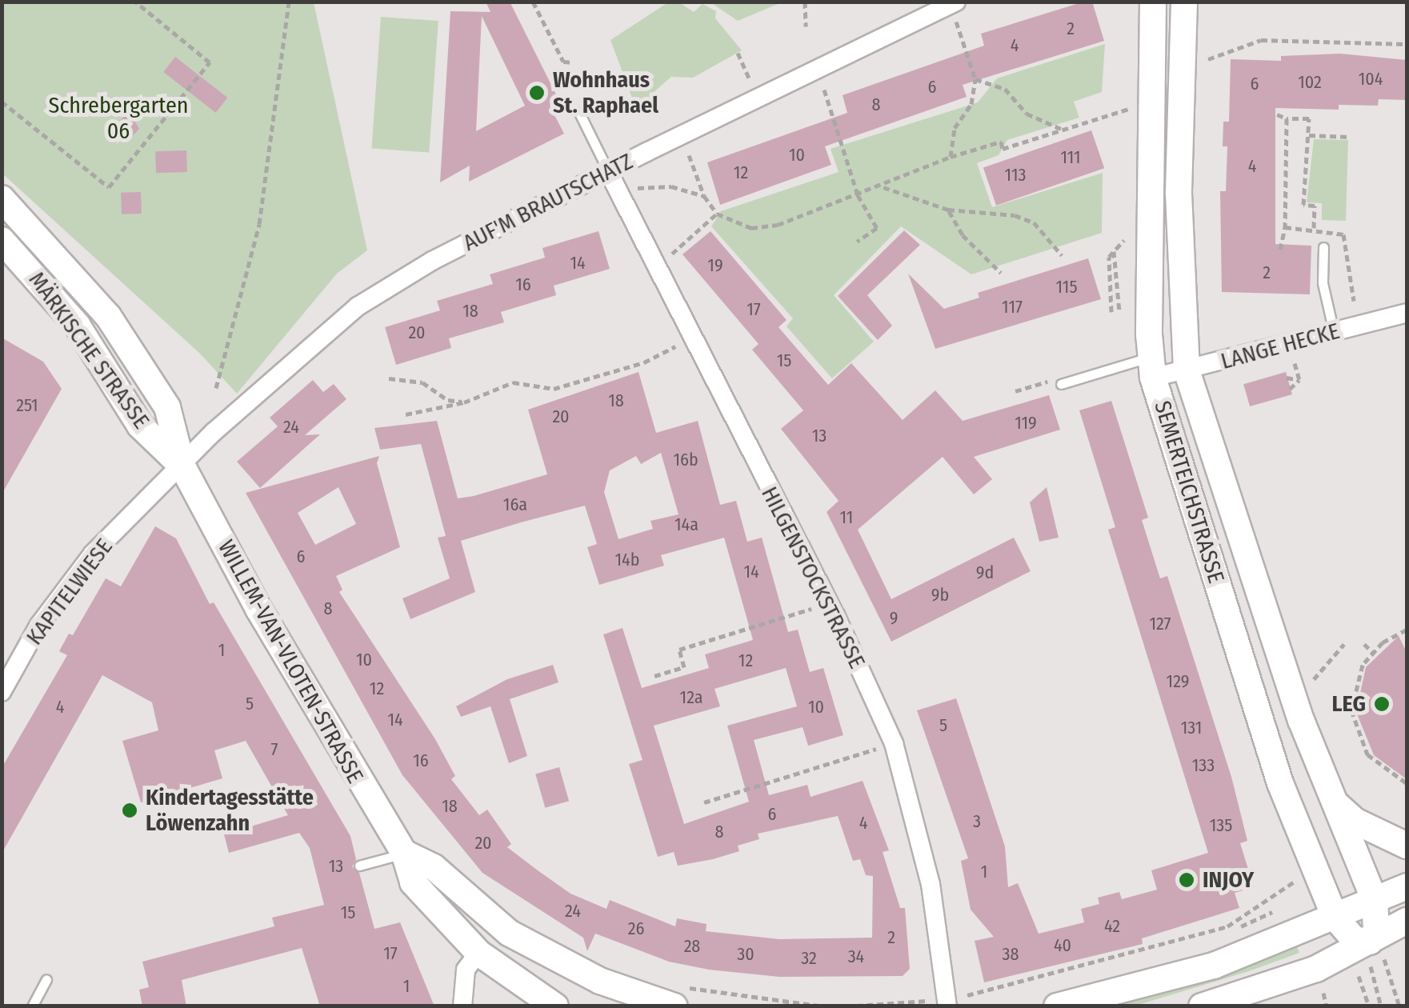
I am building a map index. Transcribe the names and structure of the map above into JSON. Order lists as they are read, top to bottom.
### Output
{
  "streets": {
    "main road": ["MÄRKISCHE STRASSE", "SEMERTEICHSTRASSE", "WILLEM-VAN-VLOTEN-STRASSE"],
    "street": [
      "AUF'M BRAUTSCHATZ",
      "LANGE HECKE",
      "HILGENSTOCKSTRASSE",
      "KAPITELWIESE"
    ]
  },
  "crossings": [
    ["AUF'M BRAUTSCHATZ", "MÄRKISCHE STRASSE"],
    ["AUF'M BRAUTSCHATZ", "HILGENSTOCKSTRASSE"],
    ["AUF'M BRAUTSCHATZ", "KAPITELWIESE"],
    ["AUF'M BRAUTSCHATZ", "WILLEM-VAN-VLOTEN-STRASSE"],
    ["LANGE HECKE", "SEMERTEICHSTRASSE"],
    ["MÄRKISCHE STRASSE", "KAPITELWIESE"],
    ["MÄRKISCHE STRASSE", "WILLEM-VAN-VLOTEN-STRASSE"],
    ["KAPITELWIESE", "WILLEM-VAN-VLOTEN-STRASSE"]
  ],
  "parks": ["Schrebergarten 06"],
  "places": [
    "Wohnhaus St. Raphael",
    "LEG",
    "Kindertagesstätte Löwenzahn",
    "INJOY"
  ],
  "house_numbers": [
    "2",
    "4",
    "104",
    "102",
    "6",
    "6",
    "8",
    "10",
    "111",
    "4",
    "12",
    "113",
    "14",
    "19",
    "2",
    "16",
    "115",
    "117",
    "17",
    "18",
    "20",
    "15",
    "18",
    "251",
    "20",
    "119",
    "24",
    "13",
    "16b",
    "16a",
    "11",
    "14a",
    "6",
    "14b",
    "14",
    "9d",
    "9b",
    "8",
    "9",
    "127",
    "1",
    "10",
    "12",
    "129",
    "12",
    "12a",
    "5",
    "4",
    "10",
    "14",
    "5",
    "131",
    "7",
    "16",
    "133",
    "18",
    "6",
    "3",
    "4",
    "135",
    "8",
    "20",
    "13",
    "1",
    "24",
    "15",
    "42",
    "26",
    "2",
    "40",
    "28",
    "17",
    "30",
    "38",
    "34",
    "32",
    "1"
  ]
}
